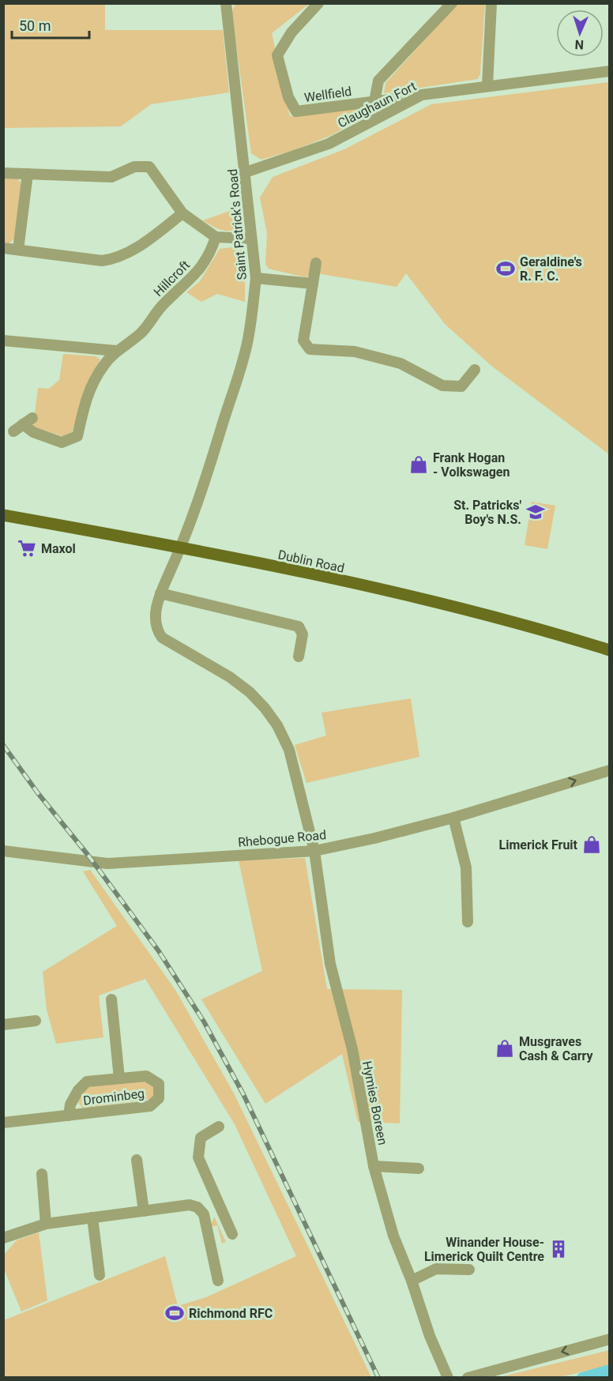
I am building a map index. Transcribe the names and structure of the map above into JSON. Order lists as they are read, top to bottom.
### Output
{
  "streets": {
    "main road": ["Dublin Road"],
    "street": [
      "Wellfield",
      "Claughaun Fort",
      "Saint Patrick's Road",
      "Hillcroft",
      "Rhebogue Road",
      "Drominbeg",
      "Hymies Boreen"
    ]
  },
  "crossings": [
    ["Wellfield", "Claughaun Fort"],
    ["Claughaun Fort", "Saint Patrick's Road"],
    ["Saint Patrick's Road", "Dublin Road"],
    ["Saint Patrick's Road", "Hymies Boreen"],
    ["Rhebogue Road", "Hymies Boreen"]
  ],
  "places": {
    "sports": ["Geraldine's R. F. C.", "Richmond RFC"],
    "shop": ["Frank Hogan - Volkswagen", "Limerick Fruit", "Musgraves Cash & Carry"],
    "school or university": ["St. Patricks' Boy's N.S."],
    "supermarket": ["Maxol"],
    "building": ["Winander House- Limerick Quilt Centre"]
  },
  "scale_bar": "50 m",
  "north": "bottom"
}
